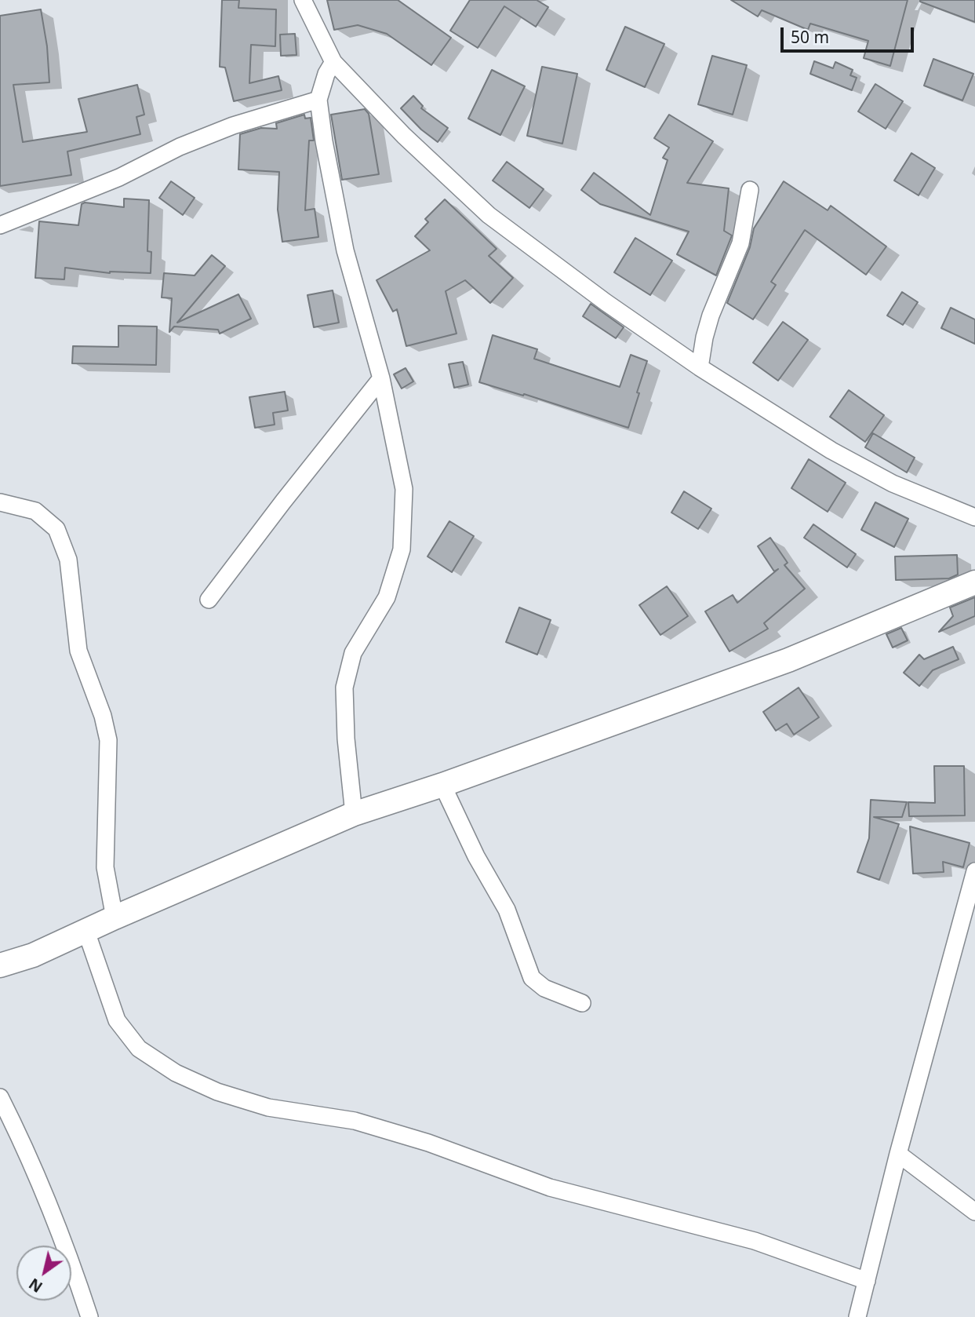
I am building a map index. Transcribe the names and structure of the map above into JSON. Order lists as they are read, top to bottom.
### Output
{
  "scale_bar": "50 m",
  "north": "bottom left"
}
